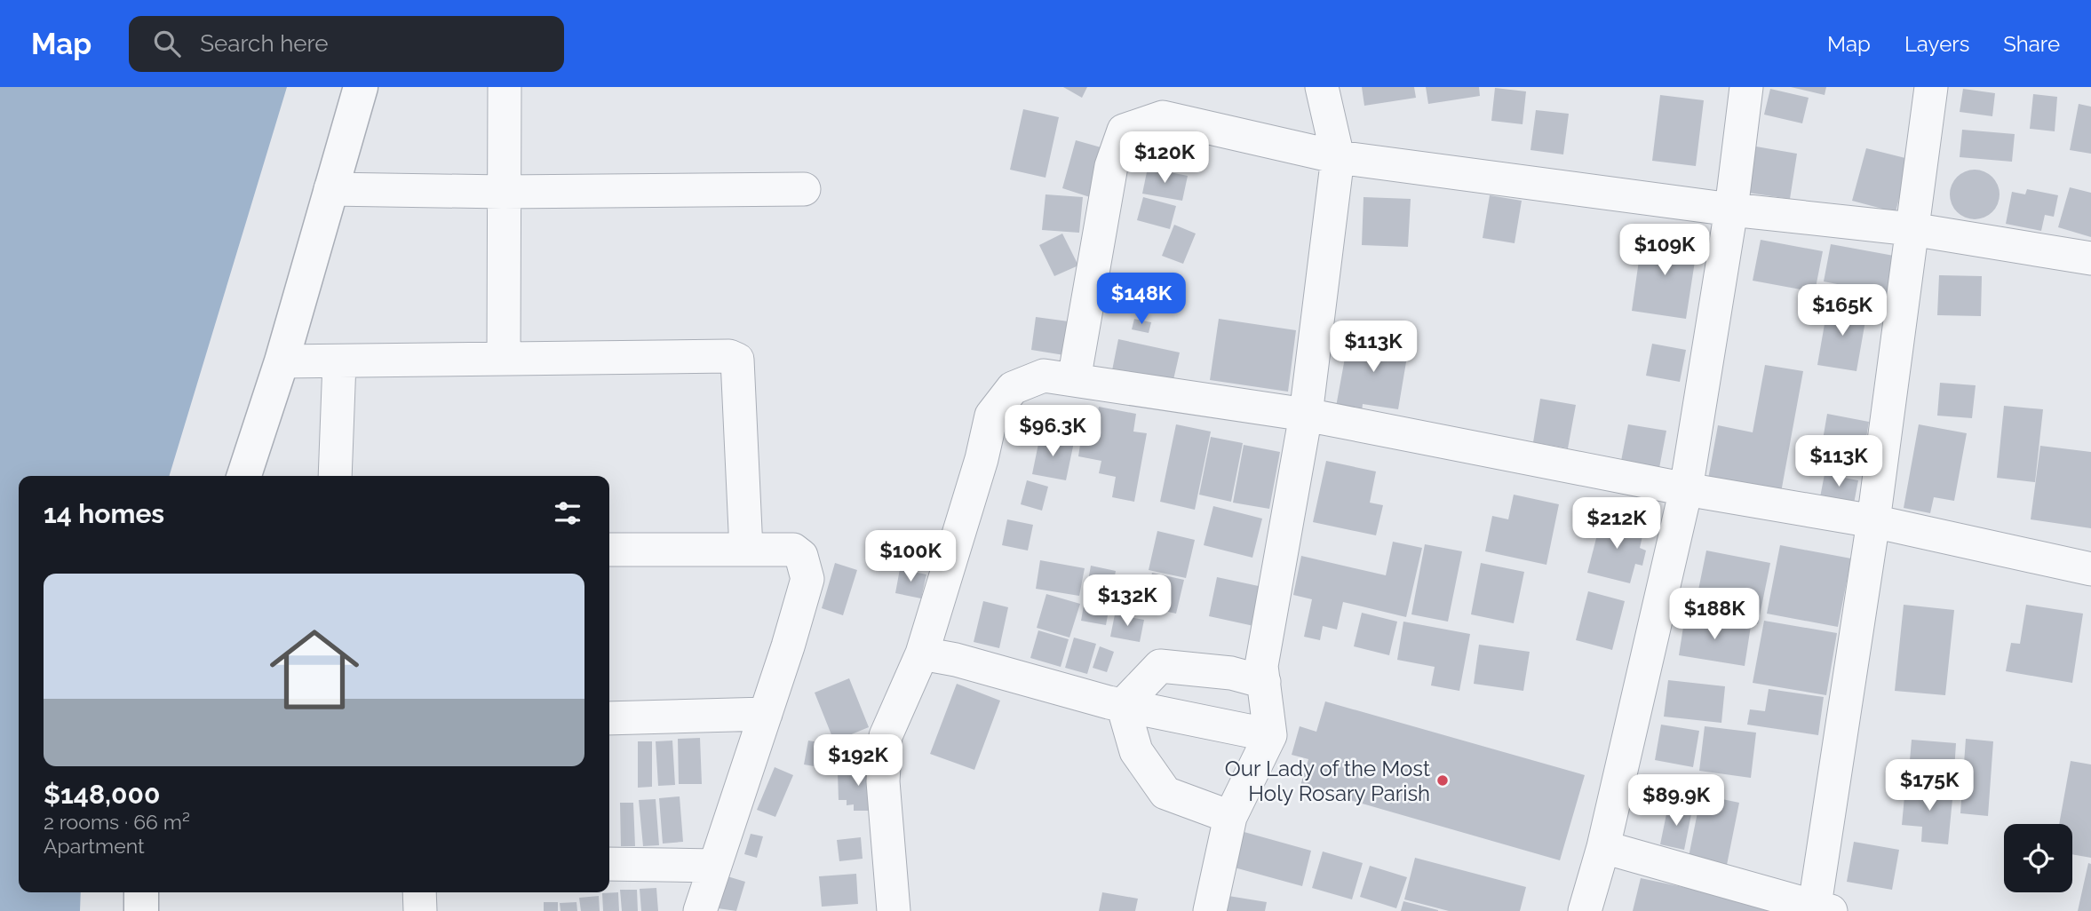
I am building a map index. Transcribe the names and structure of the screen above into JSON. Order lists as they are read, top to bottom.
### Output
{
  "places": ["Our Lady of the Most Holy Rosary Parish"],
  "page": {
    "header": "Map",
    "search": "Search here",
    "nav": ["Map", "Layers", "Share"],
    "price": [
      "$120K",
      "$109K",
      "$148K",
      "$165K",
      "$113K",
      "$96.3K",
      "$113K",
      "$212K",
      "$100K",
      "$132K",
      "$188K",
      "$192K",
      "$175K",
      "$89.9K"
    ],
    "heading": "14 homes",
    "list": [
      {
        "name": "$148,000",
        "note": "2 rooms · 66 m² · Apartment"
      }
    ]
  }
}
